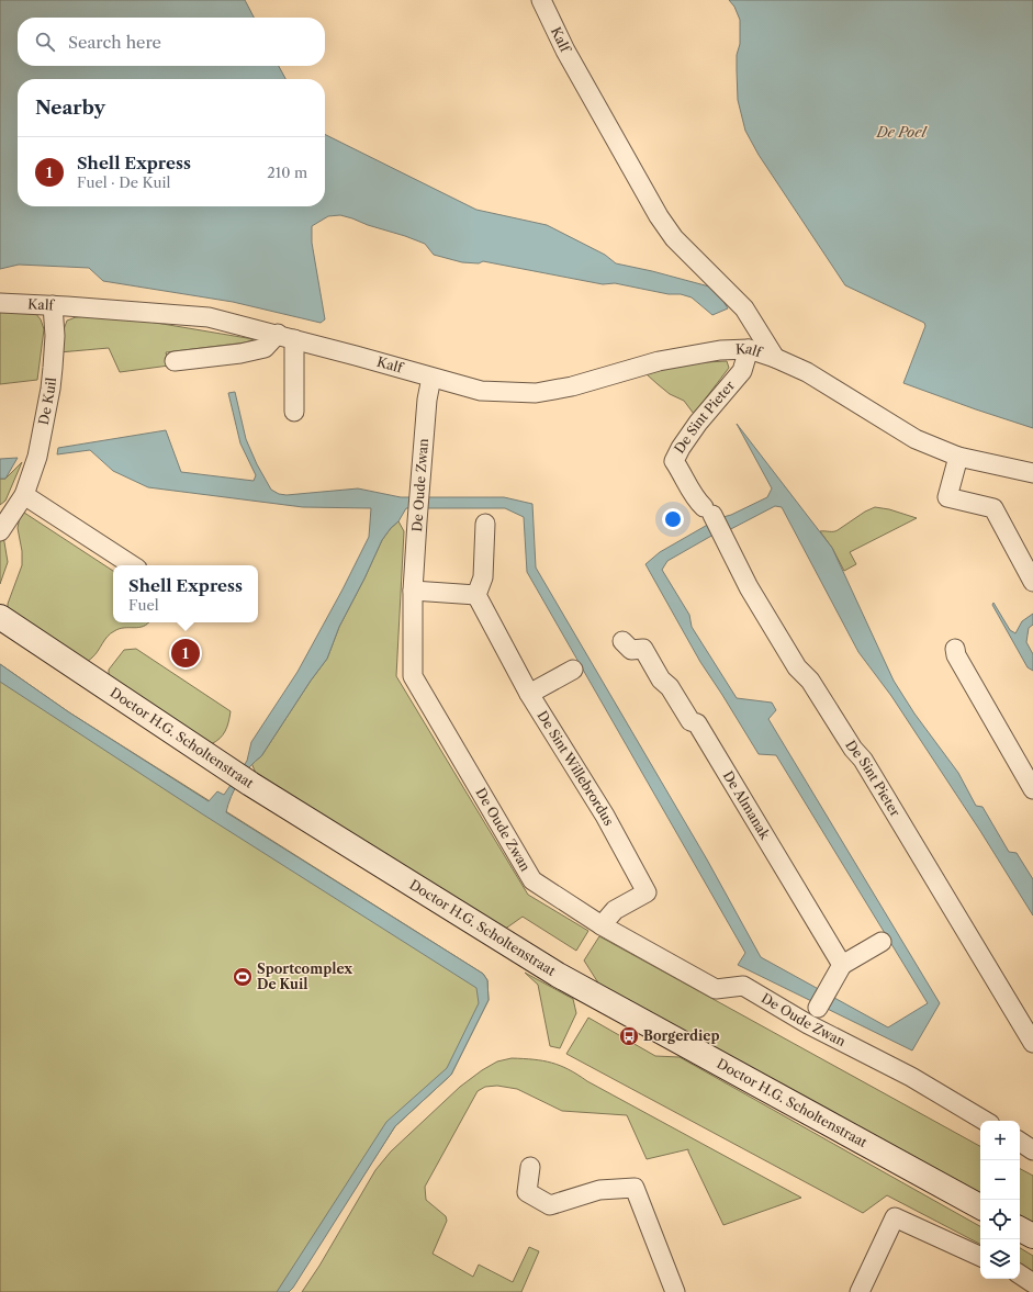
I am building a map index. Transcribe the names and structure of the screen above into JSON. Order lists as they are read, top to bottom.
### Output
{
  "streets": {
    "main road": ["Doctor H.G. Scholtenstraat"],
    "street": [
      "Kalf",
      "De Kuil",
      "De Sint Pieter",
      "De Oude Zwan",
      "De Sint Willebrordus",
      "De Almanak"
    ]
  },
  "crossings": [
    ["Kalf", "De Kuil"],
    ["Kalf", "De Sint Pieter"],
    ["Kalf", "De Oude Zwan"],
    ["De Oude Zwan", "De Sint Willebrordus"]
  ],
  "water": ["De Poel"],
  "places": {
    "sports": ["Sportcomplex De Kuil"],
    "bus stop": ["Borgerdiep"]
  },
  "page": {
    "search": "Search here",
    "heading": "Nearby",
    "list": [
      {
        "mark": "1",
        "name": "Shell Express",
        "note": "Fuel · De Kuil",
        "value": "210 m"
      }
    ],
    "popup": ["Shell Express", "Fuel"],
    "pins": "1",
    "map_buttons": ["+", "−"]
  }
}
